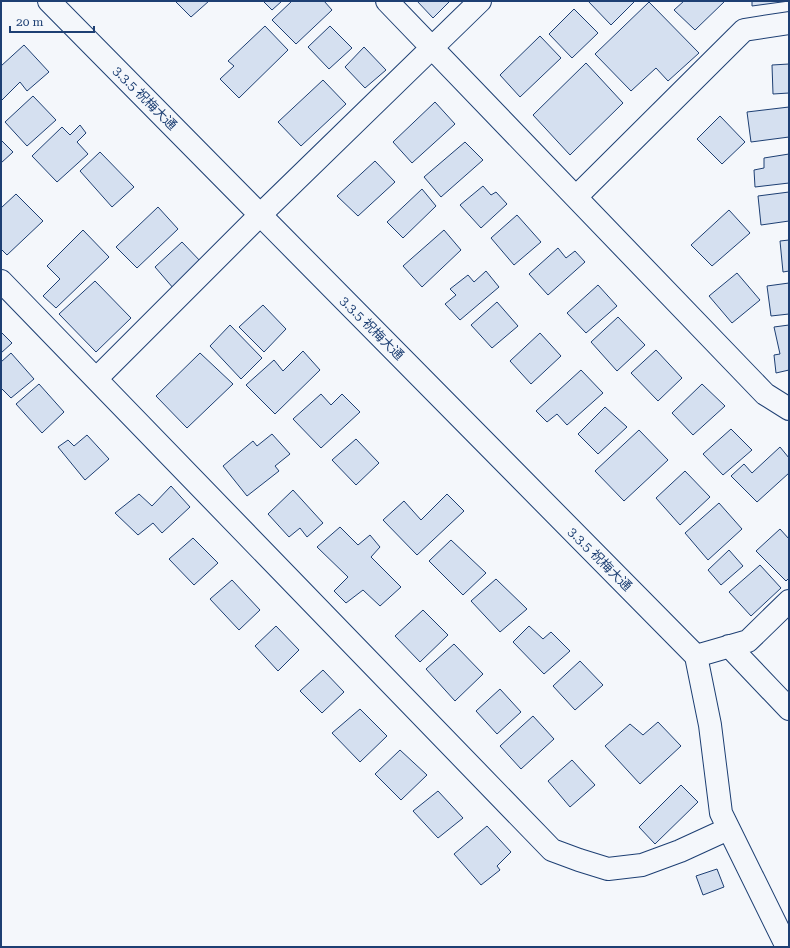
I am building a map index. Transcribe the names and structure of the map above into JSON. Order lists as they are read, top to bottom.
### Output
{
  "streets": {
    "street": ["3.3.5 祝梅大通"]
  },
  "scale_bar": "20 m"
}
